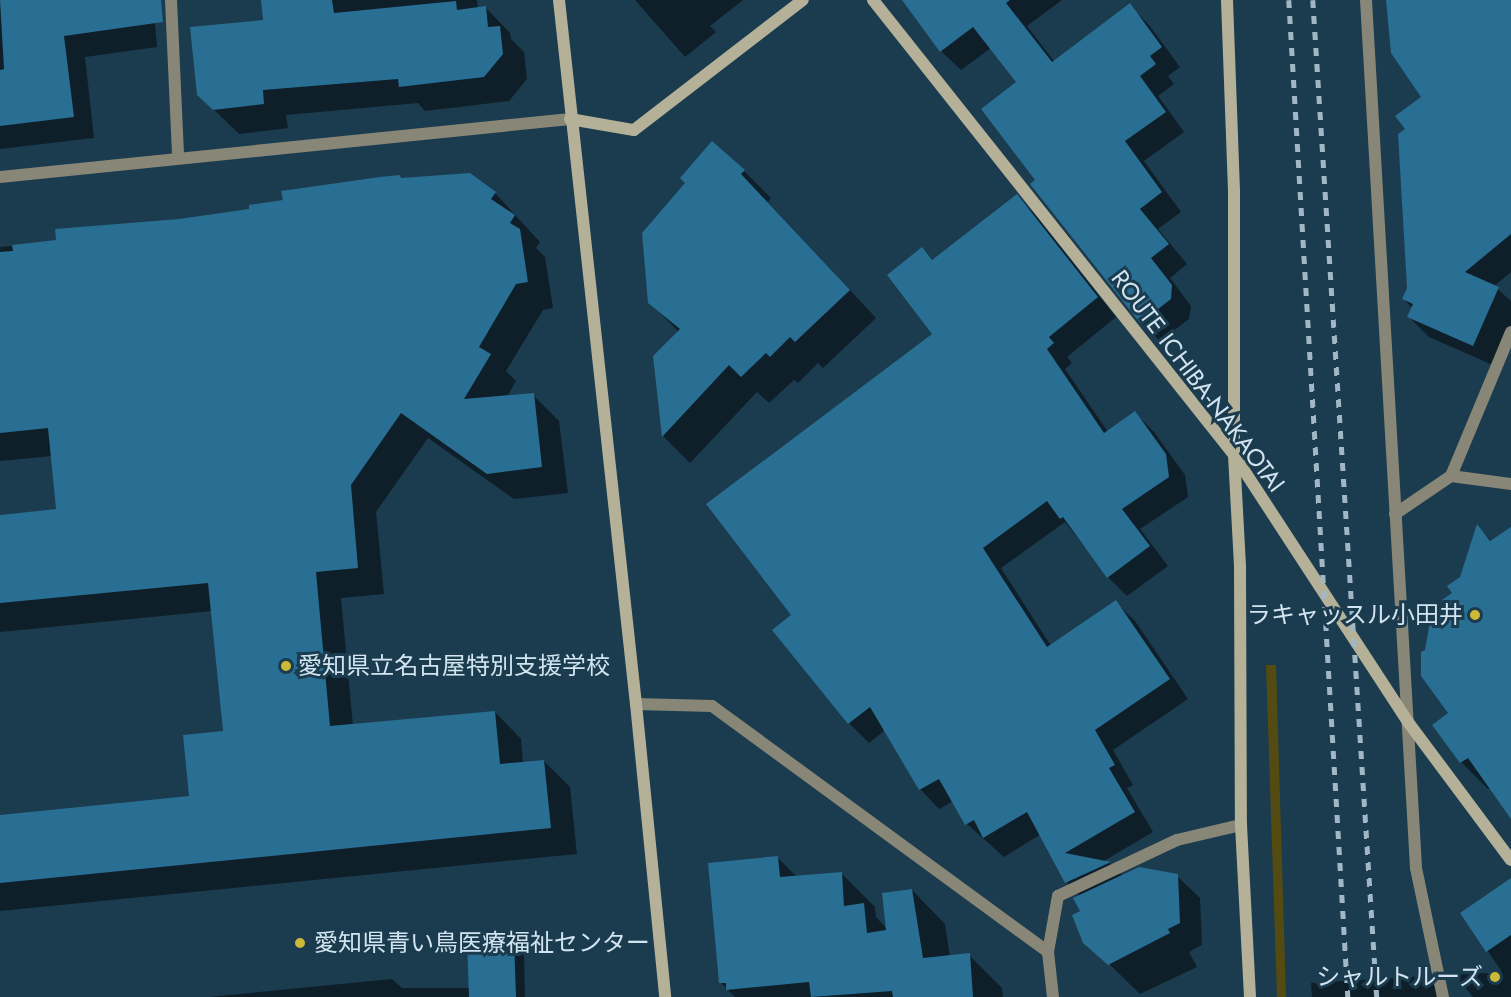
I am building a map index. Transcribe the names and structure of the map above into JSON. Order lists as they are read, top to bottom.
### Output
{
  "streets": {
    "street": ["ROUTE ICHIBA-NAKAOTAI"]
  },
  "places": [
    "ラキャッスル小田井",
    "愛知県立名古屋特別支援学校",
    "愛知県青い鳥医療福祉センター",
    "シャルトルーズ"
  ]
}
